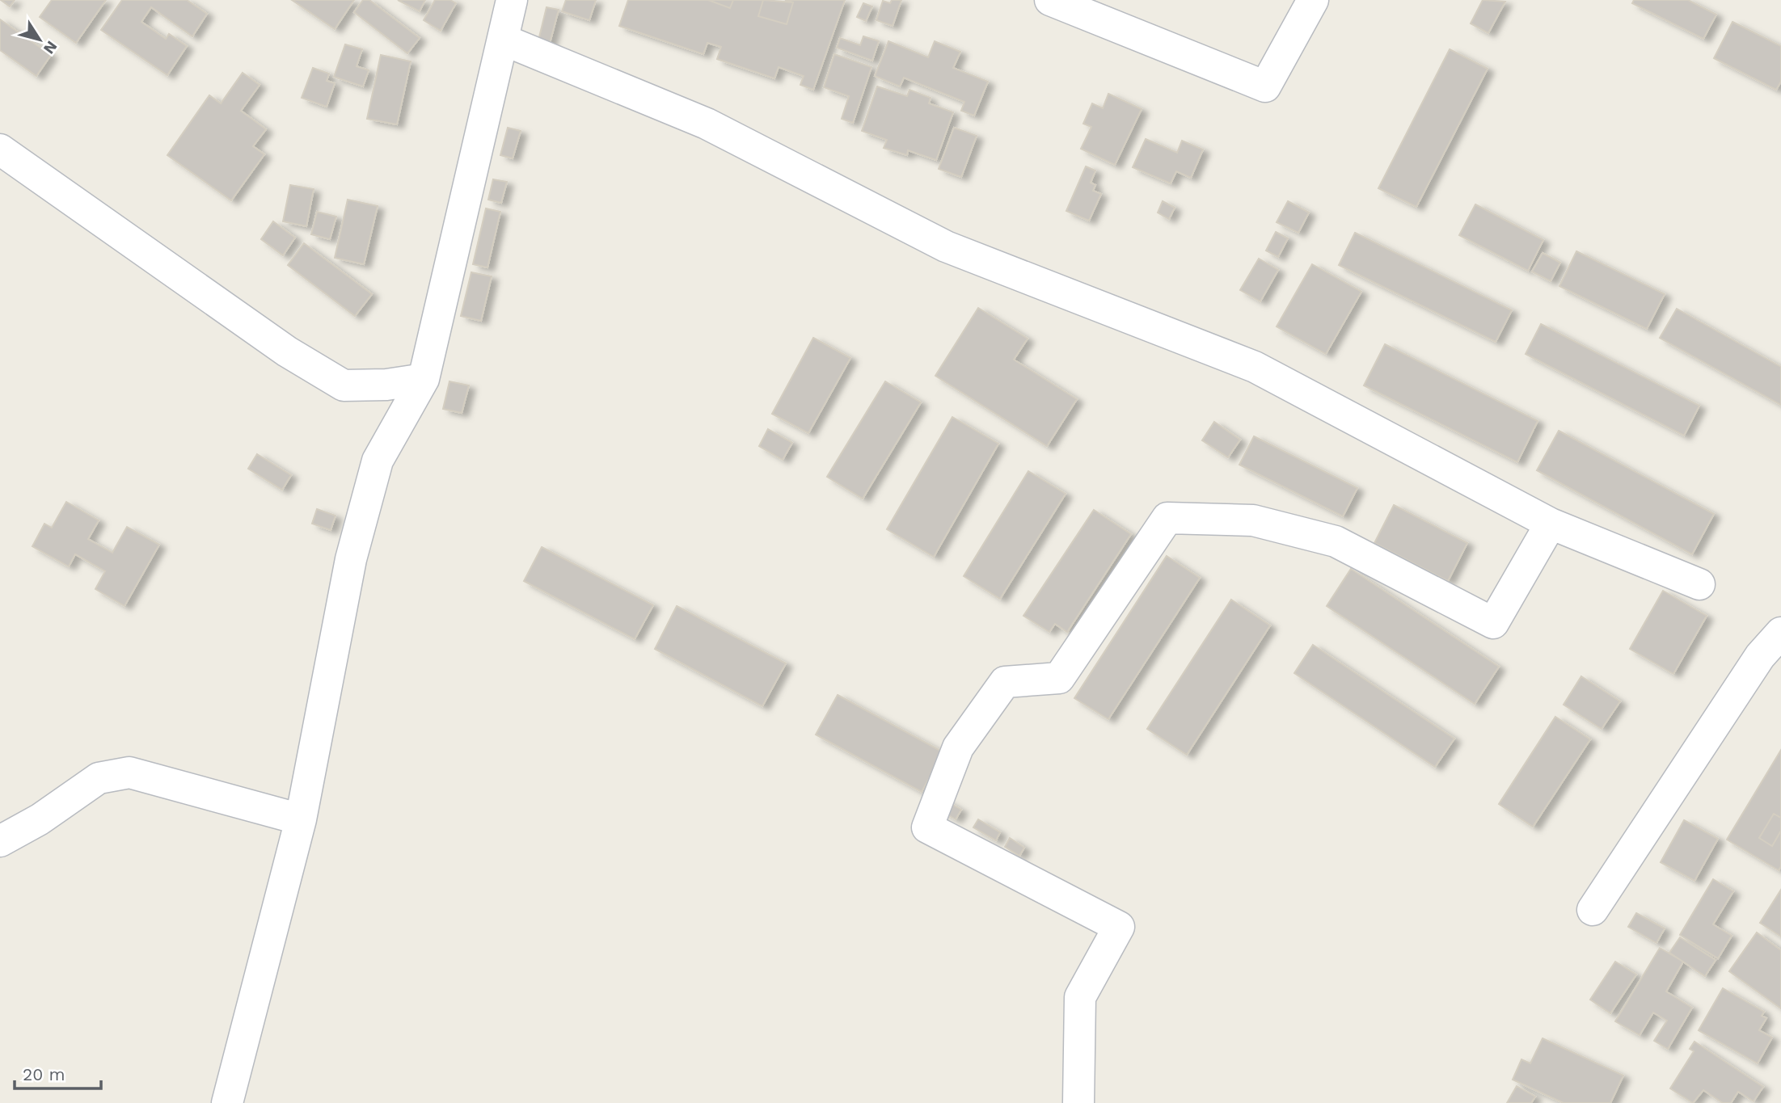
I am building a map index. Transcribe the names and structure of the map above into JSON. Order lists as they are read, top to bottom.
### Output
{
  "scale_bar": "20 m",
  "north": "bottom right"
}
